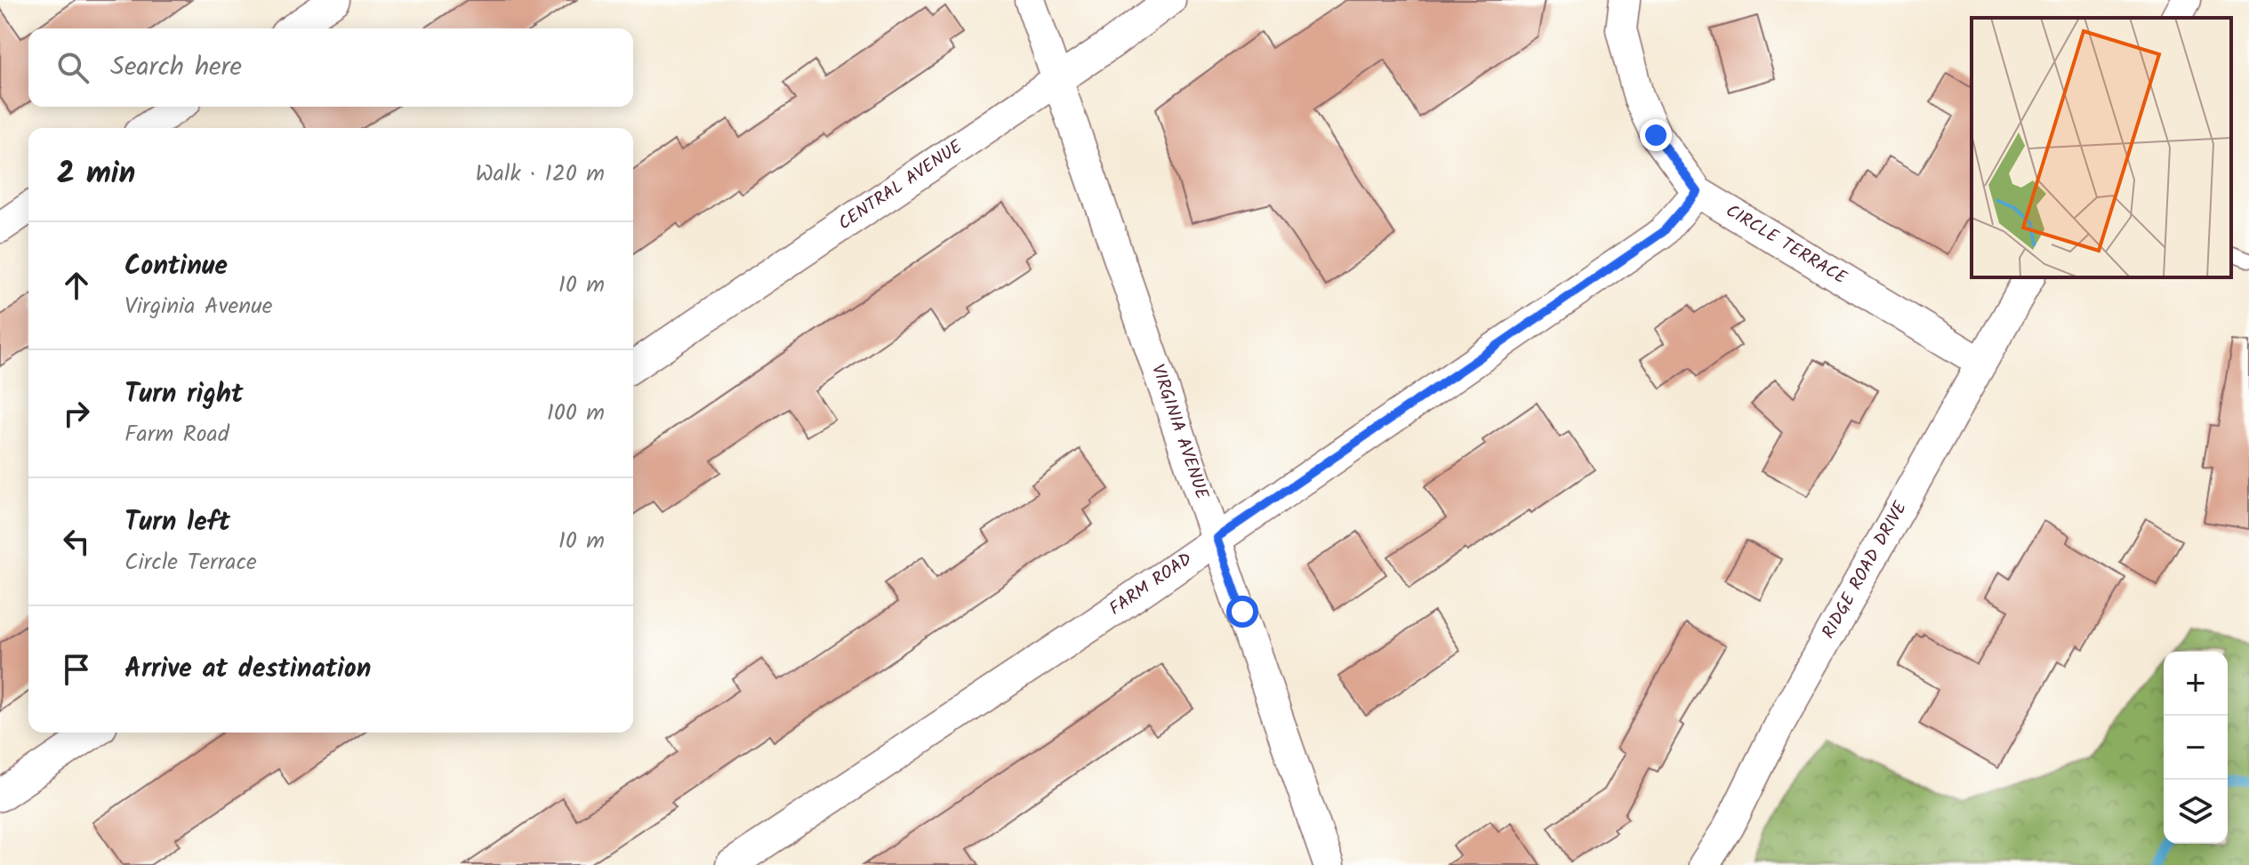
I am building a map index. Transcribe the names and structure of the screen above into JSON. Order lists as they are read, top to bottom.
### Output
{
  "streets": {
    "street": [
      "CENTRAL AVENUE",
      "CIRCLE TERRACE",
      "VIRGINIA AVENUE",
      "RIDGE ROAD DRIVE",
      "FARM ROAD"
    ]
  },
  "crossings": [
    ["CENTRAL AVENUE", "VIRGINIA AVENUE"],
    ["CIRCLE TERRACE", "RIDGE ROAD DRIVE"],
    ["CIRCLE TERRACE", "FARM ROAD"],
    ["VIRGINIA AVENUE", "FARM ROAD"]
  ],
  "page": {
    "search": "Search here",
    "heading": ["2 min", "Walk · 120 m"],
    "list": [
      ["Continue", "Virginia Avenue", "10 m"],
      ["Turn right", "Farm Road", "100 m"],
      ["Turn left", "Circle Terrace", "10 m"],
      "Arrive at destination"
    ],
    "map_buttons": ["+", "−"]
  }
}
